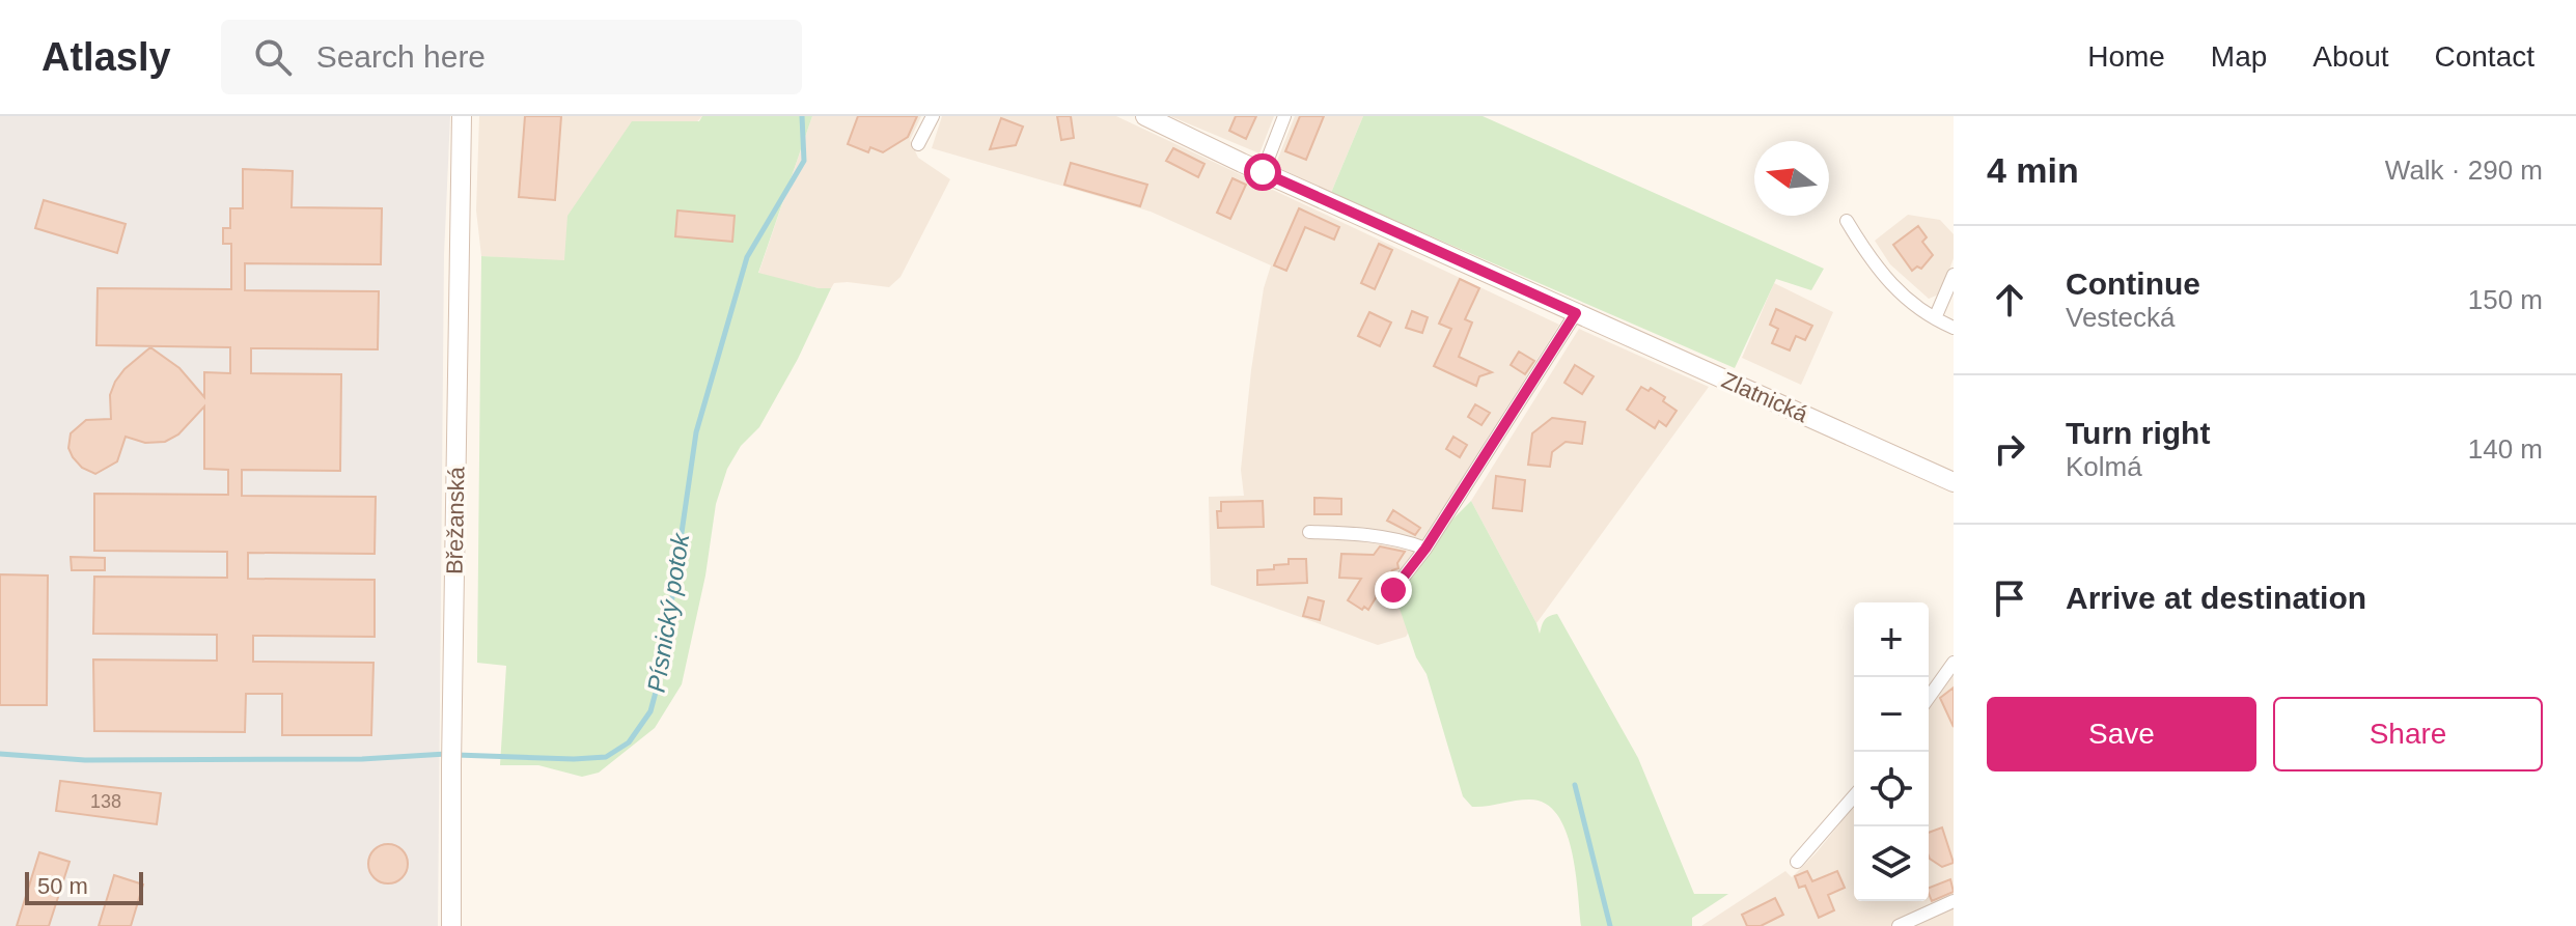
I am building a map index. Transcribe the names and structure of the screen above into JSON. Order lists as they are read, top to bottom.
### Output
{
  "streets": {
    "street": ["Zlatnická", "Břežanská"]
  },
  "water": ["Písnický potok"],
  "house_numbers": ["138"],
  "scale_bar": "50 m",
  "north": "left",
  "page": {
    "header": "Atlasly",
    "search": "Search here",
    "nav": [
      "Home",
      "Map",
      "About",
      "Contact"
    ],
    "heading": ["4 min", "Walk · 290 m"],
    "list": [
      ["Continue", "Vestecká", "150 m"],
      ["Turn right", "Kolmá", "140 m"],
      "Arrive at destination"
    ],
    "map_buttons": ["+", "−"],
    "buttons": ["Save", "Share"],
    "scale": "50 m"
  }
}
